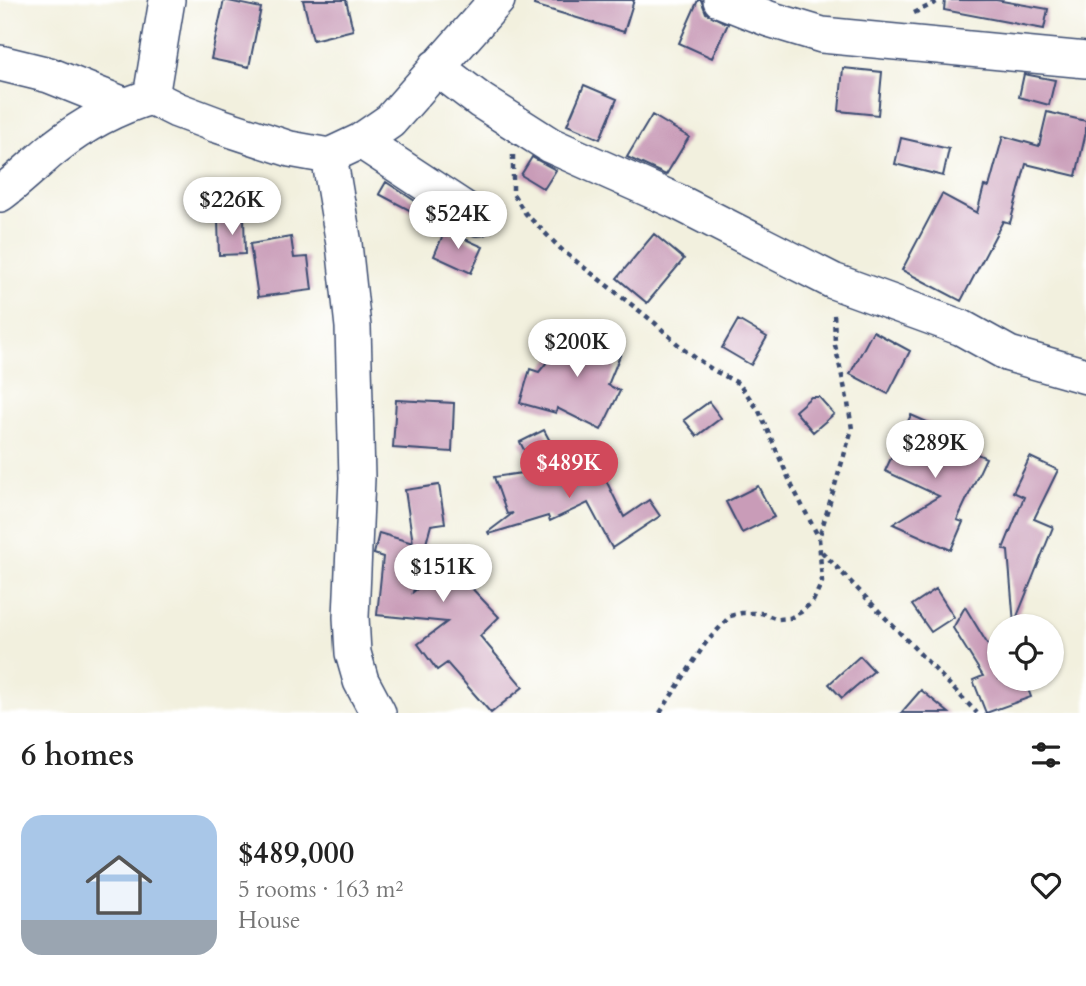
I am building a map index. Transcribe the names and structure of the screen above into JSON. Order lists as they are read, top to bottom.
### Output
{
  "page": {
    "price": [
      "$226K",
      "$524K",
      "$200K",
      "$289K",
      "$489K",
      "$151K"
    ],
    "heading": "6 homes",
    "list": [
      {
        "name": "$489,000",
        "note": "5 rooms · 163 m² · House"
      }
    ]
  }
}
